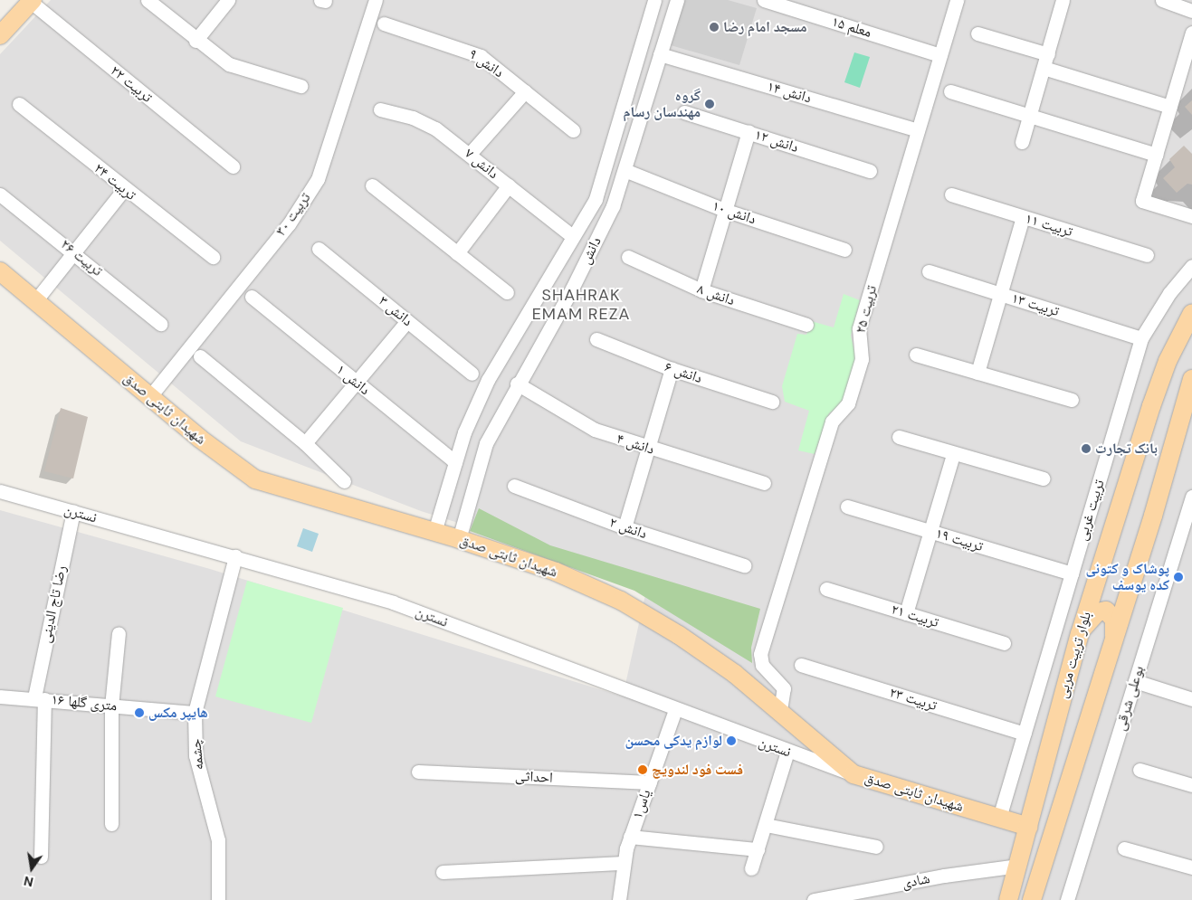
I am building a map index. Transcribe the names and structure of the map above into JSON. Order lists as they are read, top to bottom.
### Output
{
  "streets": {
    "main road": ["شهیدان ثابتی صدق", "بلوار تربیت مربی"],
    "street": [
      "معلم ۱۵",
      "دانش ۹",
      "تربیت ۲۲",
      "دانش ۱۴",
      "دانش ۱۲",
      "دانش ۷",
      "تربیت ۲۴",
      "دانش ۱۰",
      "تربیت ۳۰",
      "تربیت ۱۱",
      "دانش",
      "تربیت ۲۶",
      "دانش ۸",
      "تربیت ۱۳",
      "تربیت ۲۵",
      "دانش ۳",
      "دانش ۶",
      "دانش ۱",
      "دانش ۴",
      "تربیت غربی",
      "نسترن",
      "دانش ۲",
      "تربیت ۱۹",
      "رضا تاج الدینی",
      "تربیت ۲۱",
      "بوعلی شرقی",
      "تربیت ۲۳",
      "۱۶ متری گلها",
      "چشمه",
      "احداثی",
      "یاس۱",
      "شادی"
    ]
  },
  "crossings": [
    ["معلم ۱۵", "تربیت ۲۵"],
    ["دانش ۱۴", "دانش"],
    ["دانش ۱۴", "تربیت ۲۵"],
    ["دانش ۷", "دانش"],
    ["دانش ۱۰", "دانش"],
    ["تربیت ۳۰", "شهیدان ثابتی صدق"],
    ["دانش", "دانش ۱"],
    ["دانش", "شهیدان ثابتی صدق"],
    ["دانش", "دانش ۴"],
    ["تربیت ۱۳", "تربیت غربی"],
    ["تربیت ۲۵", "شهیدان ثابتی صدق"],
    ["شهیدان ثابتی صدق", "تربیت غربی"],
    ["شهیدان ثابتی صدق", "نسترن"],
    ["شهیدان ثابتی صدق", "بلوار تربیت مربی"],
    ["تربیت غربی", "تربیت ۱۹"],
    ["تربیت غربی", "تربیت ۲۳"],
    ["نسترن", "رضا تاج الدینی"],
    ["نسترن", "چشمه"],
    ["نسترن", "یاس۱"],
    ["رضا تاج الدینی", "۱۶ متری گلها"],
    ["بلوار تربیت مربی", "شادی"],
    ["۱۶ متری گلها", "چشمه"],
    ["احداثی", "یاس۱"]
  ],
  "districts": ["SHAHRAK EMAM REZA"],
  "places": [
    "مسجد امام رضا",
    "گروه مهندسان رسام",
    "بانک تجارت",
    "پوشاک و کتونی کده یوسف",
    "هایپر مکس",
    "لوازم یدکی محسن",
    "فست فود لندویچ"
  ],
  "north": "bottom"
}
